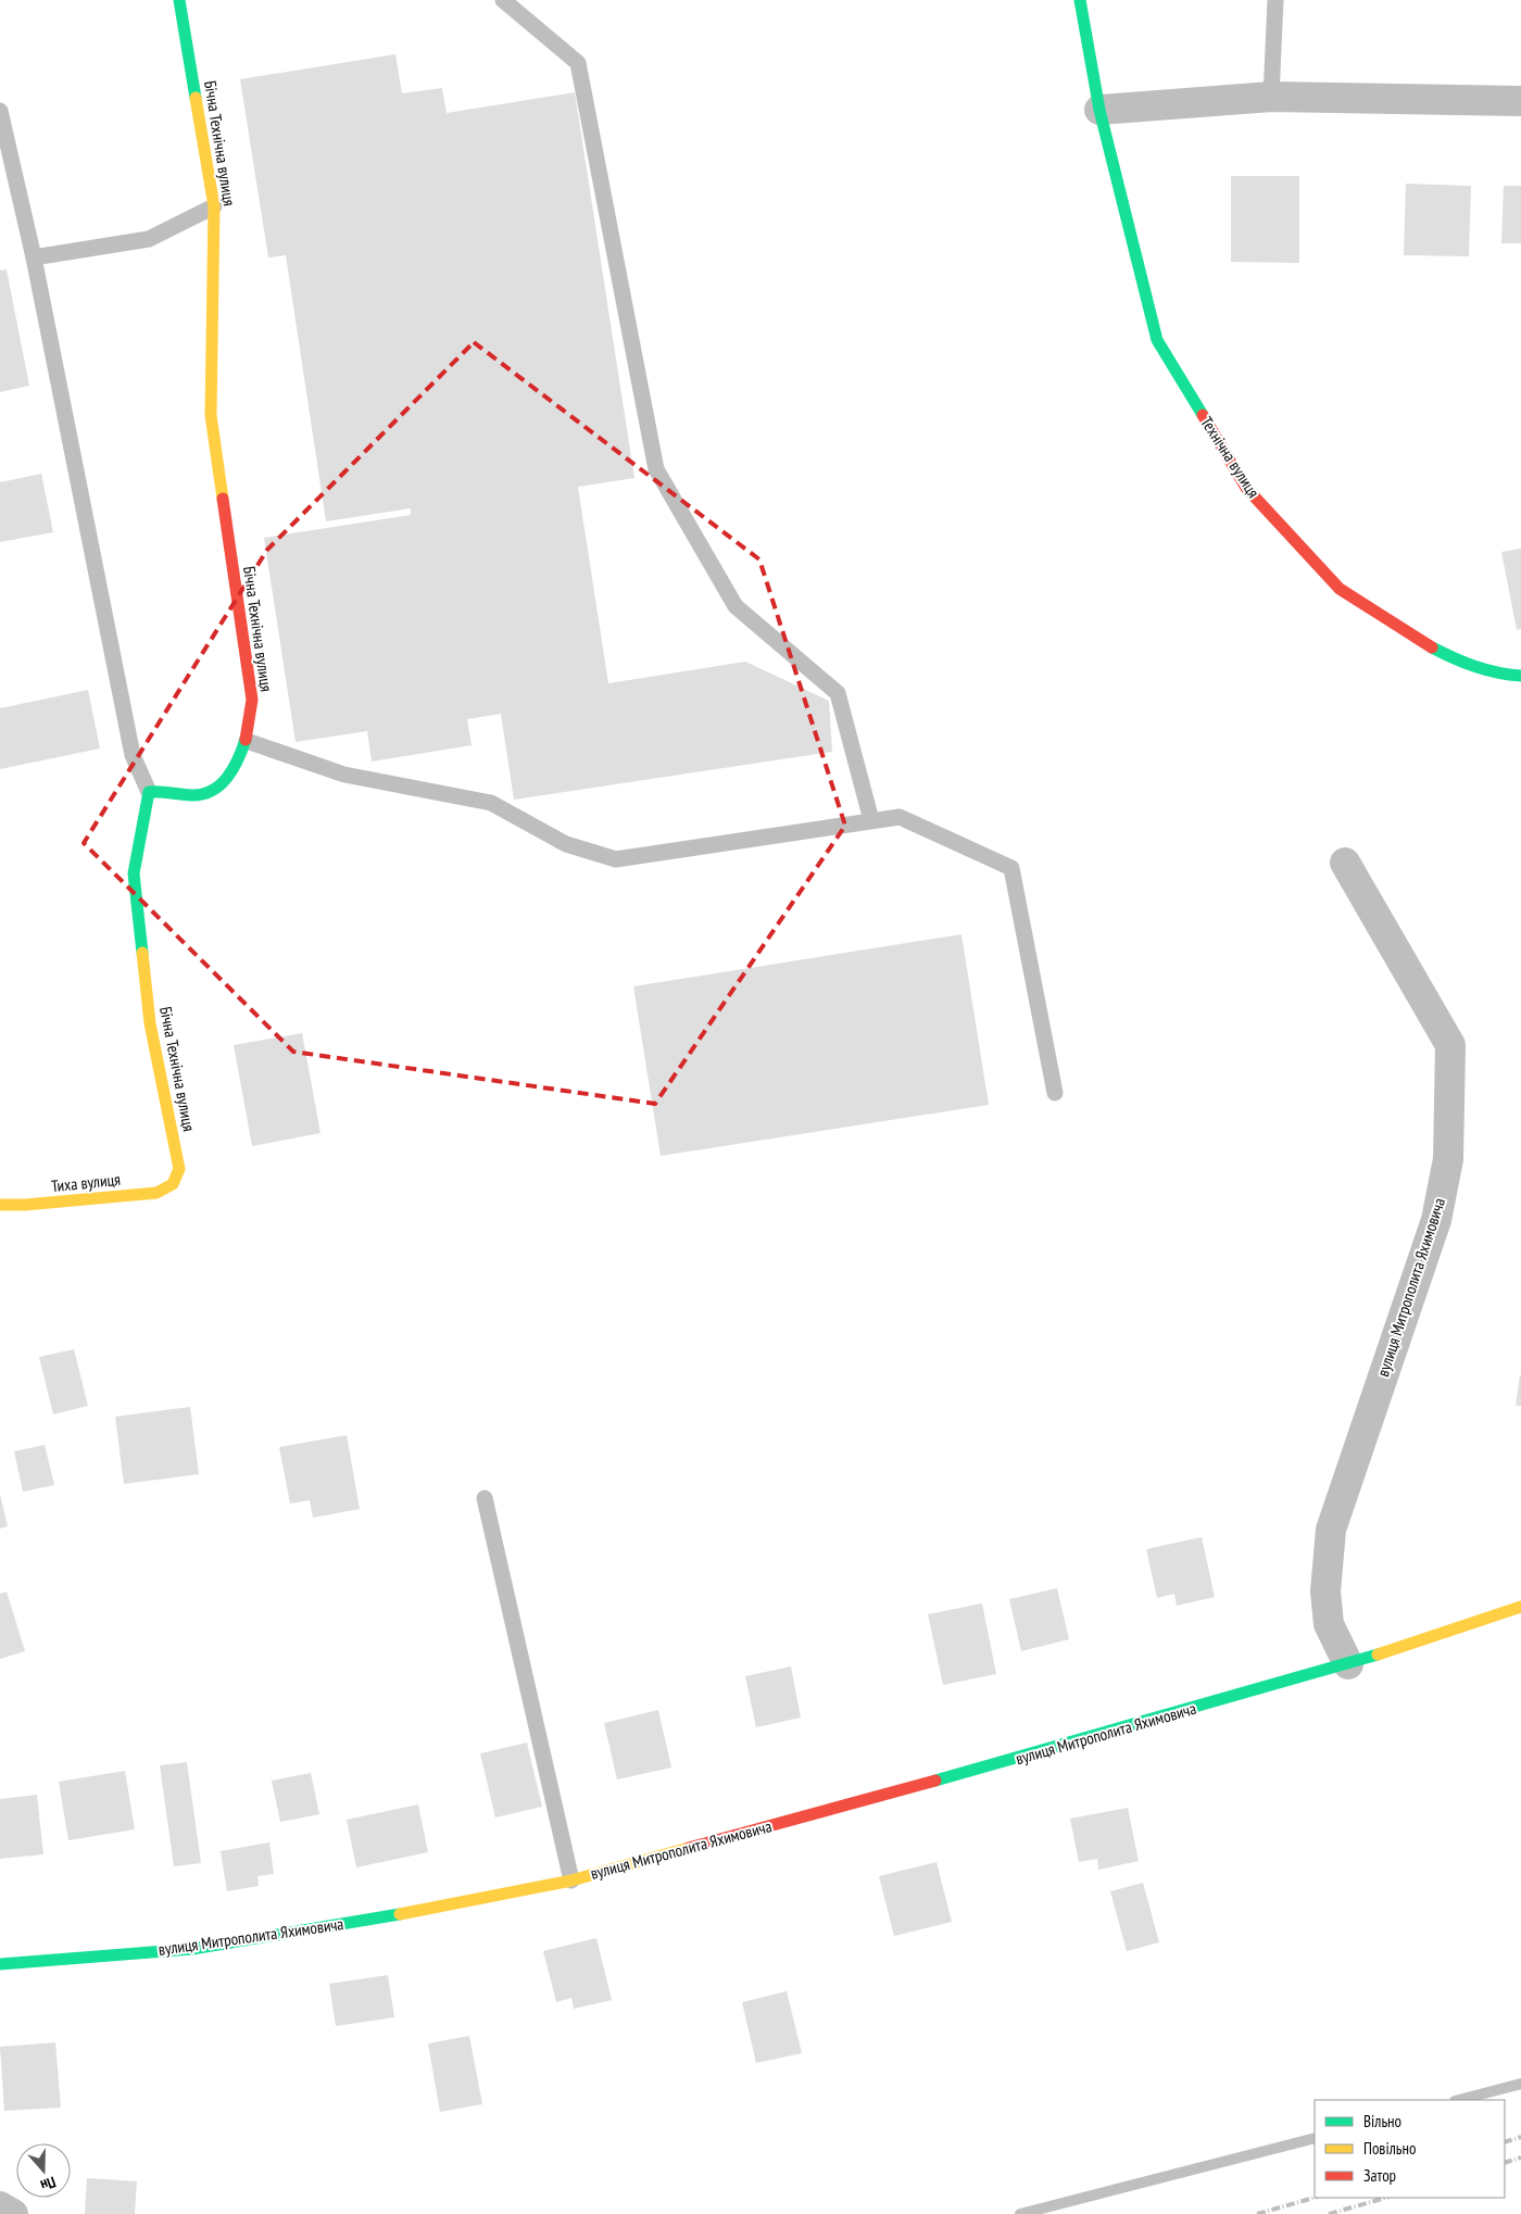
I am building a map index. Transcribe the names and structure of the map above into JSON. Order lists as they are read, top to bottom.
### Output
{
  "streets": {
    "street": [
      "Бічна Технічна вулиця",
      "Технічна вулиця",
      "Тиха вулиця",
      "вулиця Митрополита Яхимовича"
    ]
  },
  "crossings": [
    ["Бічна Технічна вулиця", "Тиха вулиця"]
  ],
  "legend": ["Вільно", "Повільно", "Затор"],
  "north": "bottom"
}
